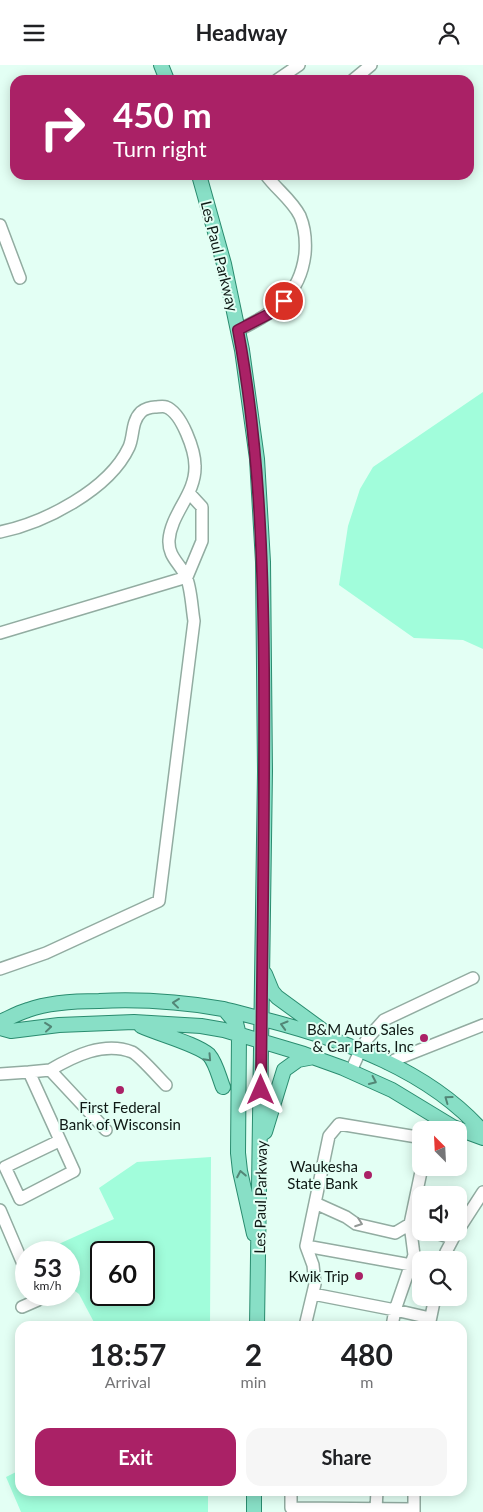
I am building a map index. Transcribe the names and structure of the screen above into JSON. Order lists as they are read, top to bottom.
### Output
{
  "streets": {
    "main road": ["Les Paul Parkway"]
  },
  "places": [
    "B&M Auto Sales & Car Parts, Inc",
    "First Federal Bank of Wisconsin",
    "Waukesha State Bank",
    "Kwik Trip"
  ],
  "north": "top left",
  "page": {
    "header": "Headway",
    "turn": ["450 m", "Turn right"],
    "speed": "53 km/h",
    "limit": "60",
    "eta": [
      "18:57",
      "Arrival",
      "2",
      "min",
      "480",
      "m"
    ],
    "buttons": ["Exit", "Share"]
  }
}
